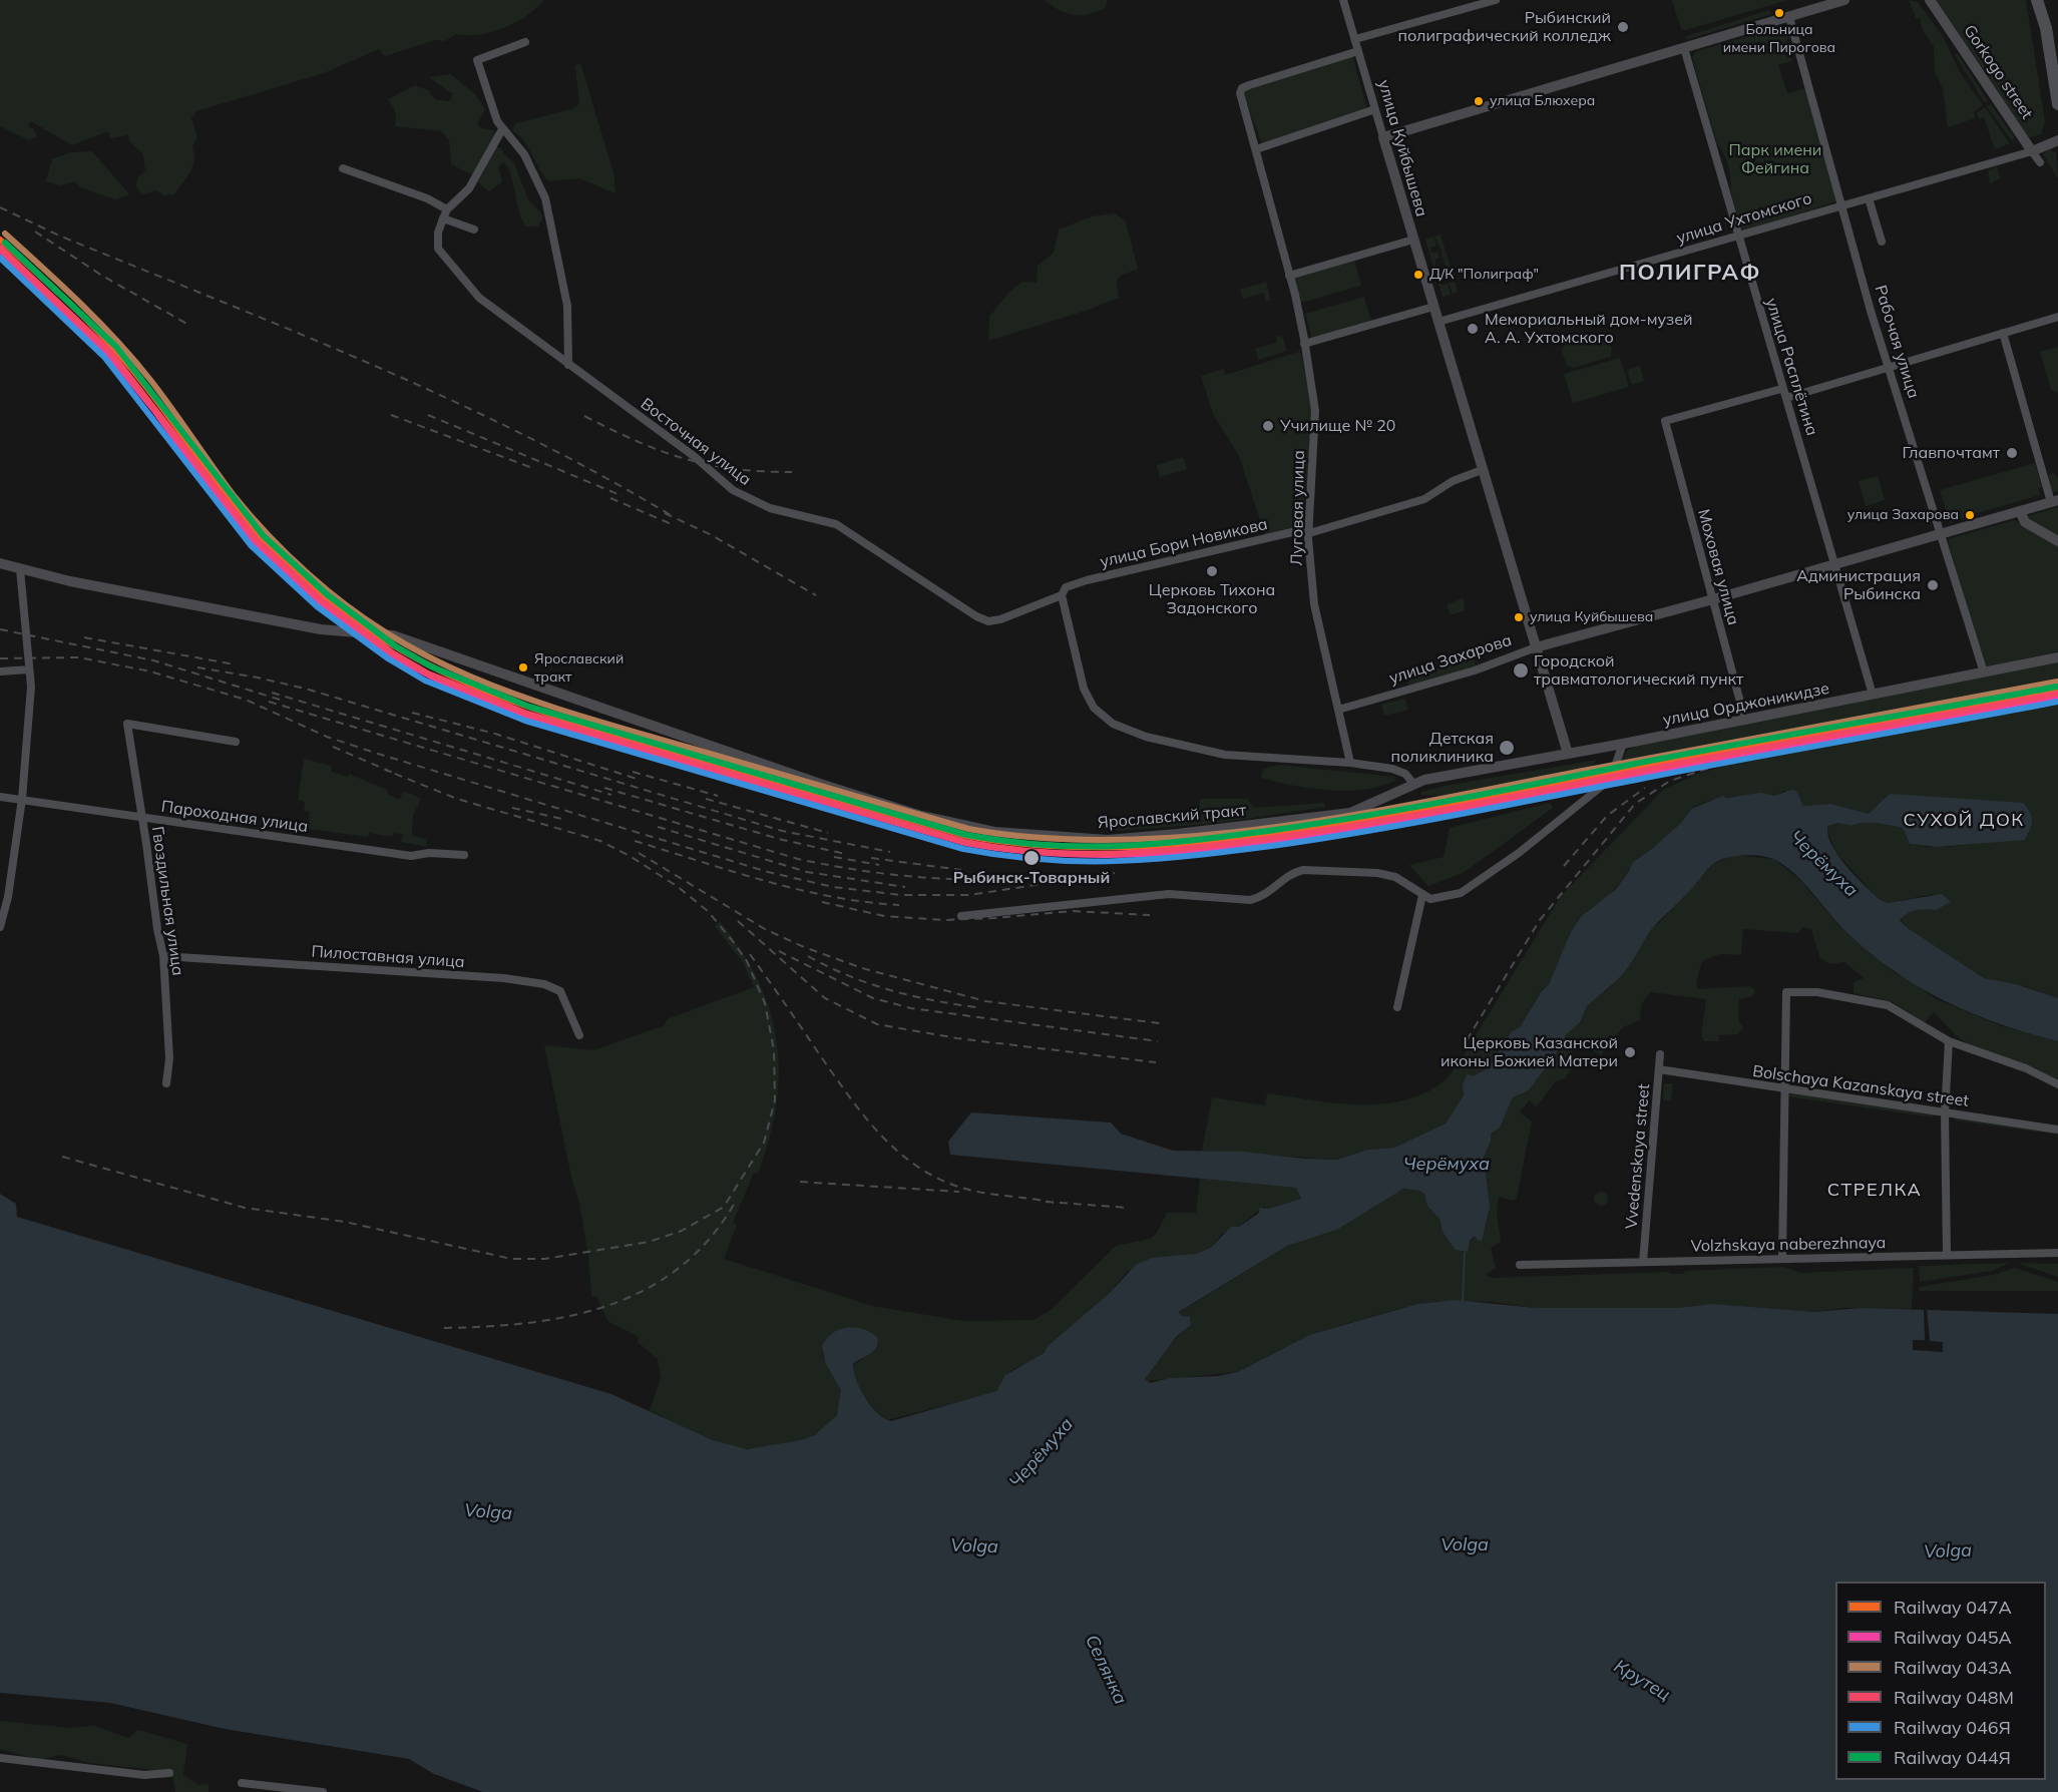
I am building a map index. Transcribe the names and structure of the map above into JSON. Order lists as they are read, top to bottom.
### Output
{
  "streets": {
    "main road": ["Gorkogo street"],
    "street": [
      "улица Куйбышева",
      "улица Ухтомского",
      "Рабочая улица",
      "улица Расплётина",
      "Восточная улица",
      "Луговая улица",
      "улица Бори Новикова",
      "Моховая улица",
      "улица Захарова",
      "улица Орджоникидзе",
      "Пароходная улица",
      "Ярославский тракт",
      "Гвоздильная улица",
      "Пилоставная улица",
      "Bolschaya Kazanskaya street",
      "Vvedenskaya street",
      "Volzhskaya naberezhnaya"
    ]
  },
  "crossings": [
    ["Gorkogo street", "улица Ухтомского"],
    ["улица Куйбышева", "улица Ухтомского"],
    ["улица Куйбышева", "Луговая улица"],
    ["улица Куйбышева", "улица Бори Новикова"],
    ["улица Куйбышева", "улица Захарова"],
    ["улица Куйбышева", "улица Орджоникидзе"],
    ["улица Ухтомского", "Рабочая улица"],
    ["улица Ухтомского", "улица Расплётина"],
    ["Рабочая улица", "улица Захарова"],
    ["Рабочая улица", "улица Орджоникидзе"],
    ["улица Расплётина", "Моховая улица"],
    ["улица Расплётина", "улица Захарова"],
    ["улица Расплётина", "улица Орджоникидзе"],
    ["Восточная улица", "улица Бори Новикова"],
    ["Луговая улица", "улица Бори Новикова"],
    ["Луговая улица", "улица Захарова"],
    ["Моховая улица", "улица Захарова"],
    ["Моховая улица", "улица Орджоникидзе"],
    ["улица Орджоникидзе", "Ярославский тракт"],
    ["Пароходная улица", "Гвоздильная улица"],
    ["Гвоздильная улица", "Пилоставная улица"],
    ["Bolschaya Kazanskaya street", "Vvedenskaya street"],
    ["Vvedenskaya street", "Volzhskaya naberezhnaya"]
  ],
  "districts": ["ПОЛИГРАФ", "СУХОЙ ДОК", "СТРЕЛКА"],
  "water": [
    "Черёмуха",
    "Volga",
    "Селянка",
    "Крутец"
  ],
  "parks": ["Парк имени Фейгина"],
  "places": [
    "Больница имени Пирогова",
    "Рыбинский полиграфический колледж",
    "улица Блюхера",
    "Д/К \"Полиграф\"",
    "Мемориальный дом-музей А. А. Ухтомского",
    "Училище № 20",
    "Главпочтамт",
    "улица Захарова",
    "Церковь Тихона Задонского",
    "Администрация Рыбинска",
    "улица Куйбышева",
    "Ярославский тракт",
    "Городской травматологический пункт",
    "Детская поликлиника",
    "Рыбинск-Товарный",
    "Церковь Казанской иконы Божией Матери"
  ],
  "lines": [
    "rail line 043А",
    "rail line 047А",
    "rail line 044Я",
    "rail line 048М",
    "rail line 045А",
    "rail line 046Я"
  ],
  "legend": [
    "Railway 047А",
    "Railway 045А",
    "Railway 043А",
    "Railway 048М",
    "Railway 046Я",
    "Railway 044Я"
  ]
}
